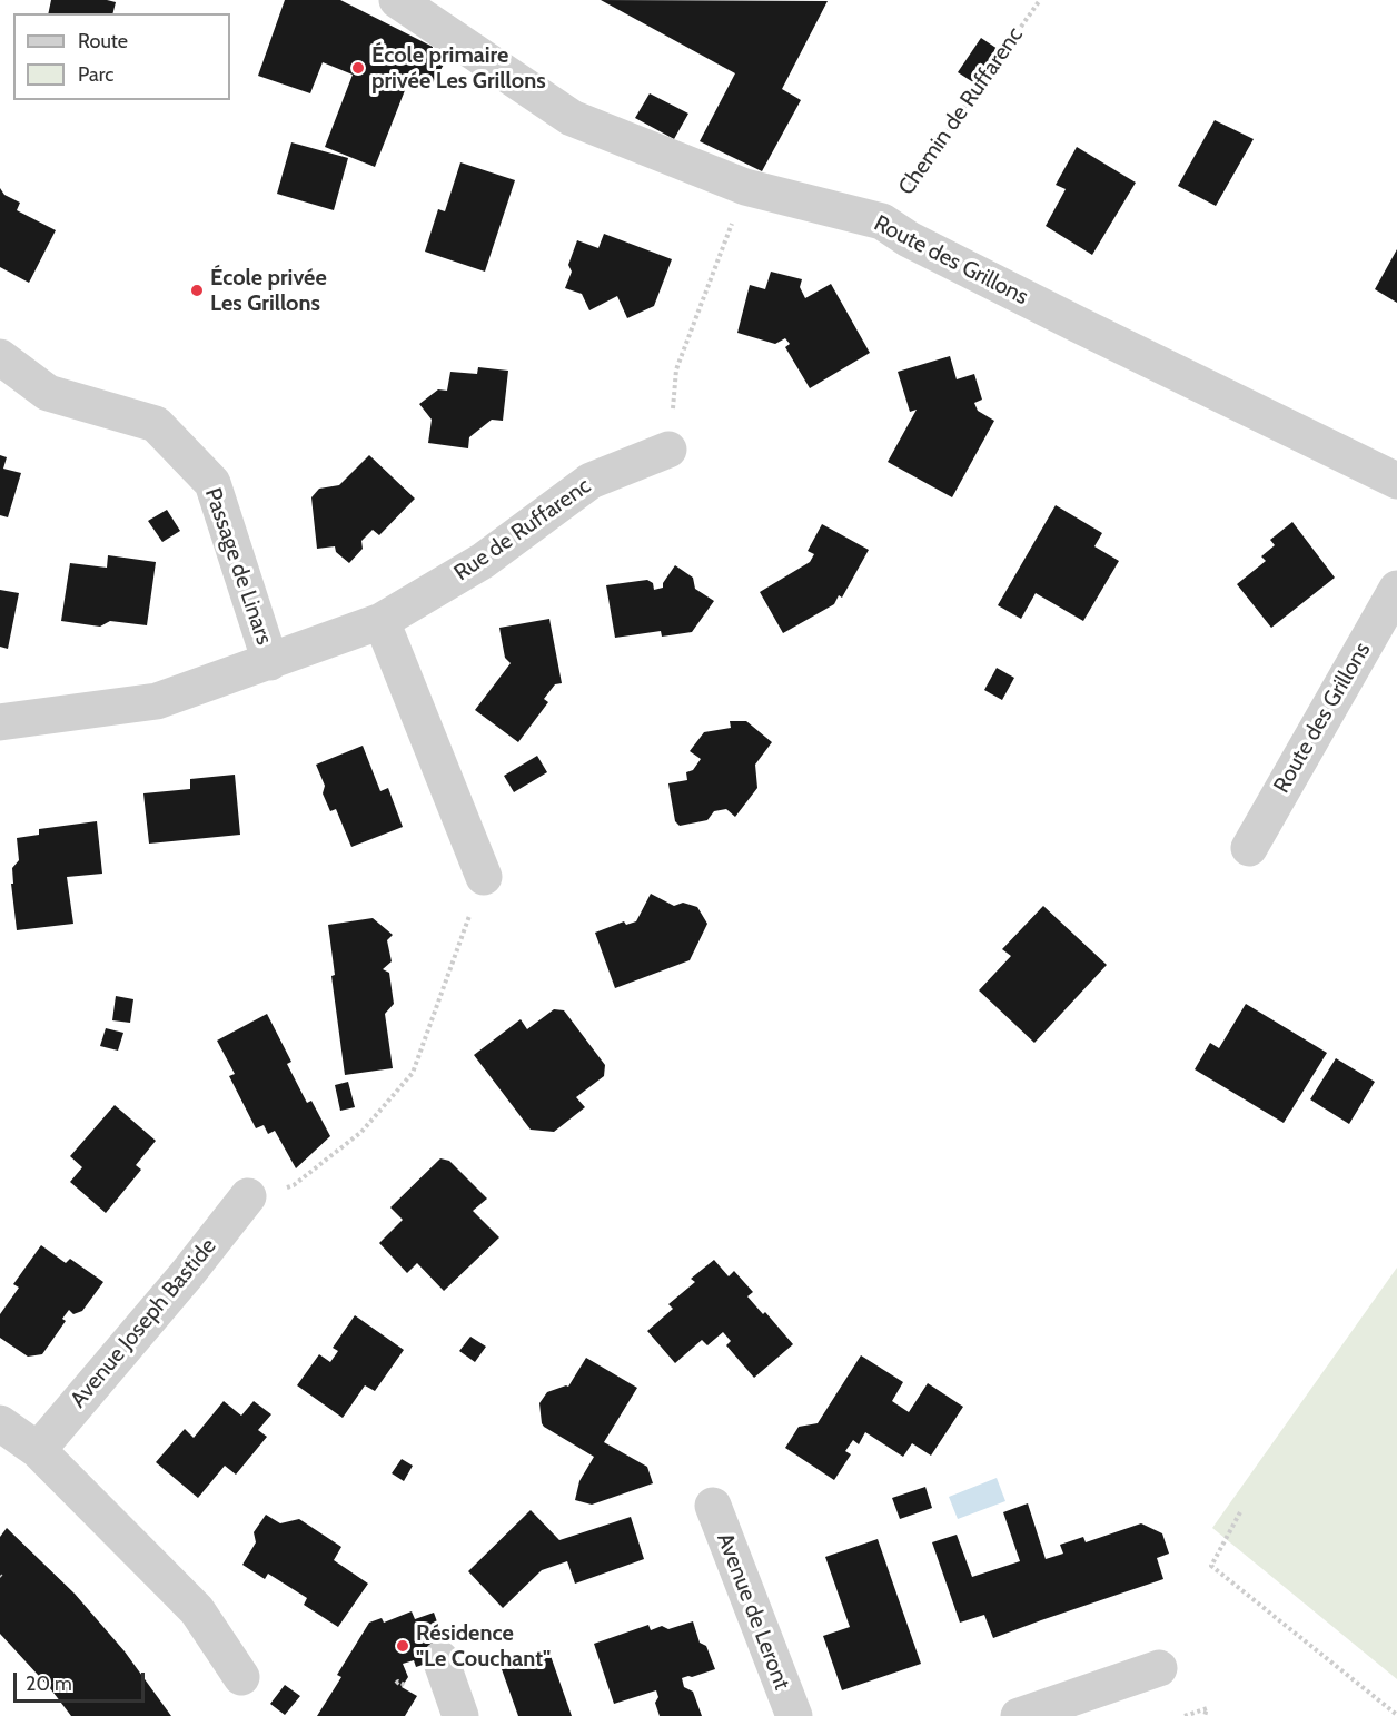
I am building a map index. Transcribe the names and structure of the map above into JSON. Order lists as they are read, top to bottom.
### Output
{
  "streets": {
    "street": [
      "Route des Grillons",
      "Rue de Ruffarenc",
      "Passage de Linars",
      "Avenue Joseph Bastide",
      "Avenue de Leront"
    ],
    "path": ["Chemin de Ruffarenc"]
  },
  "crossings": [
    ["Chemin de Ruffarenc", "Route des Grillons"],
    ["Rue de Ruffarenc", "Passage de Linars"]
  ],
  "places": ["École primaire privée Les Grillons", "École privée Les Grillons", "Résidence \"Le Couchant\""],
  "legend": ["Route", "Parc"],
  "scale_bar": "20 m"
}
